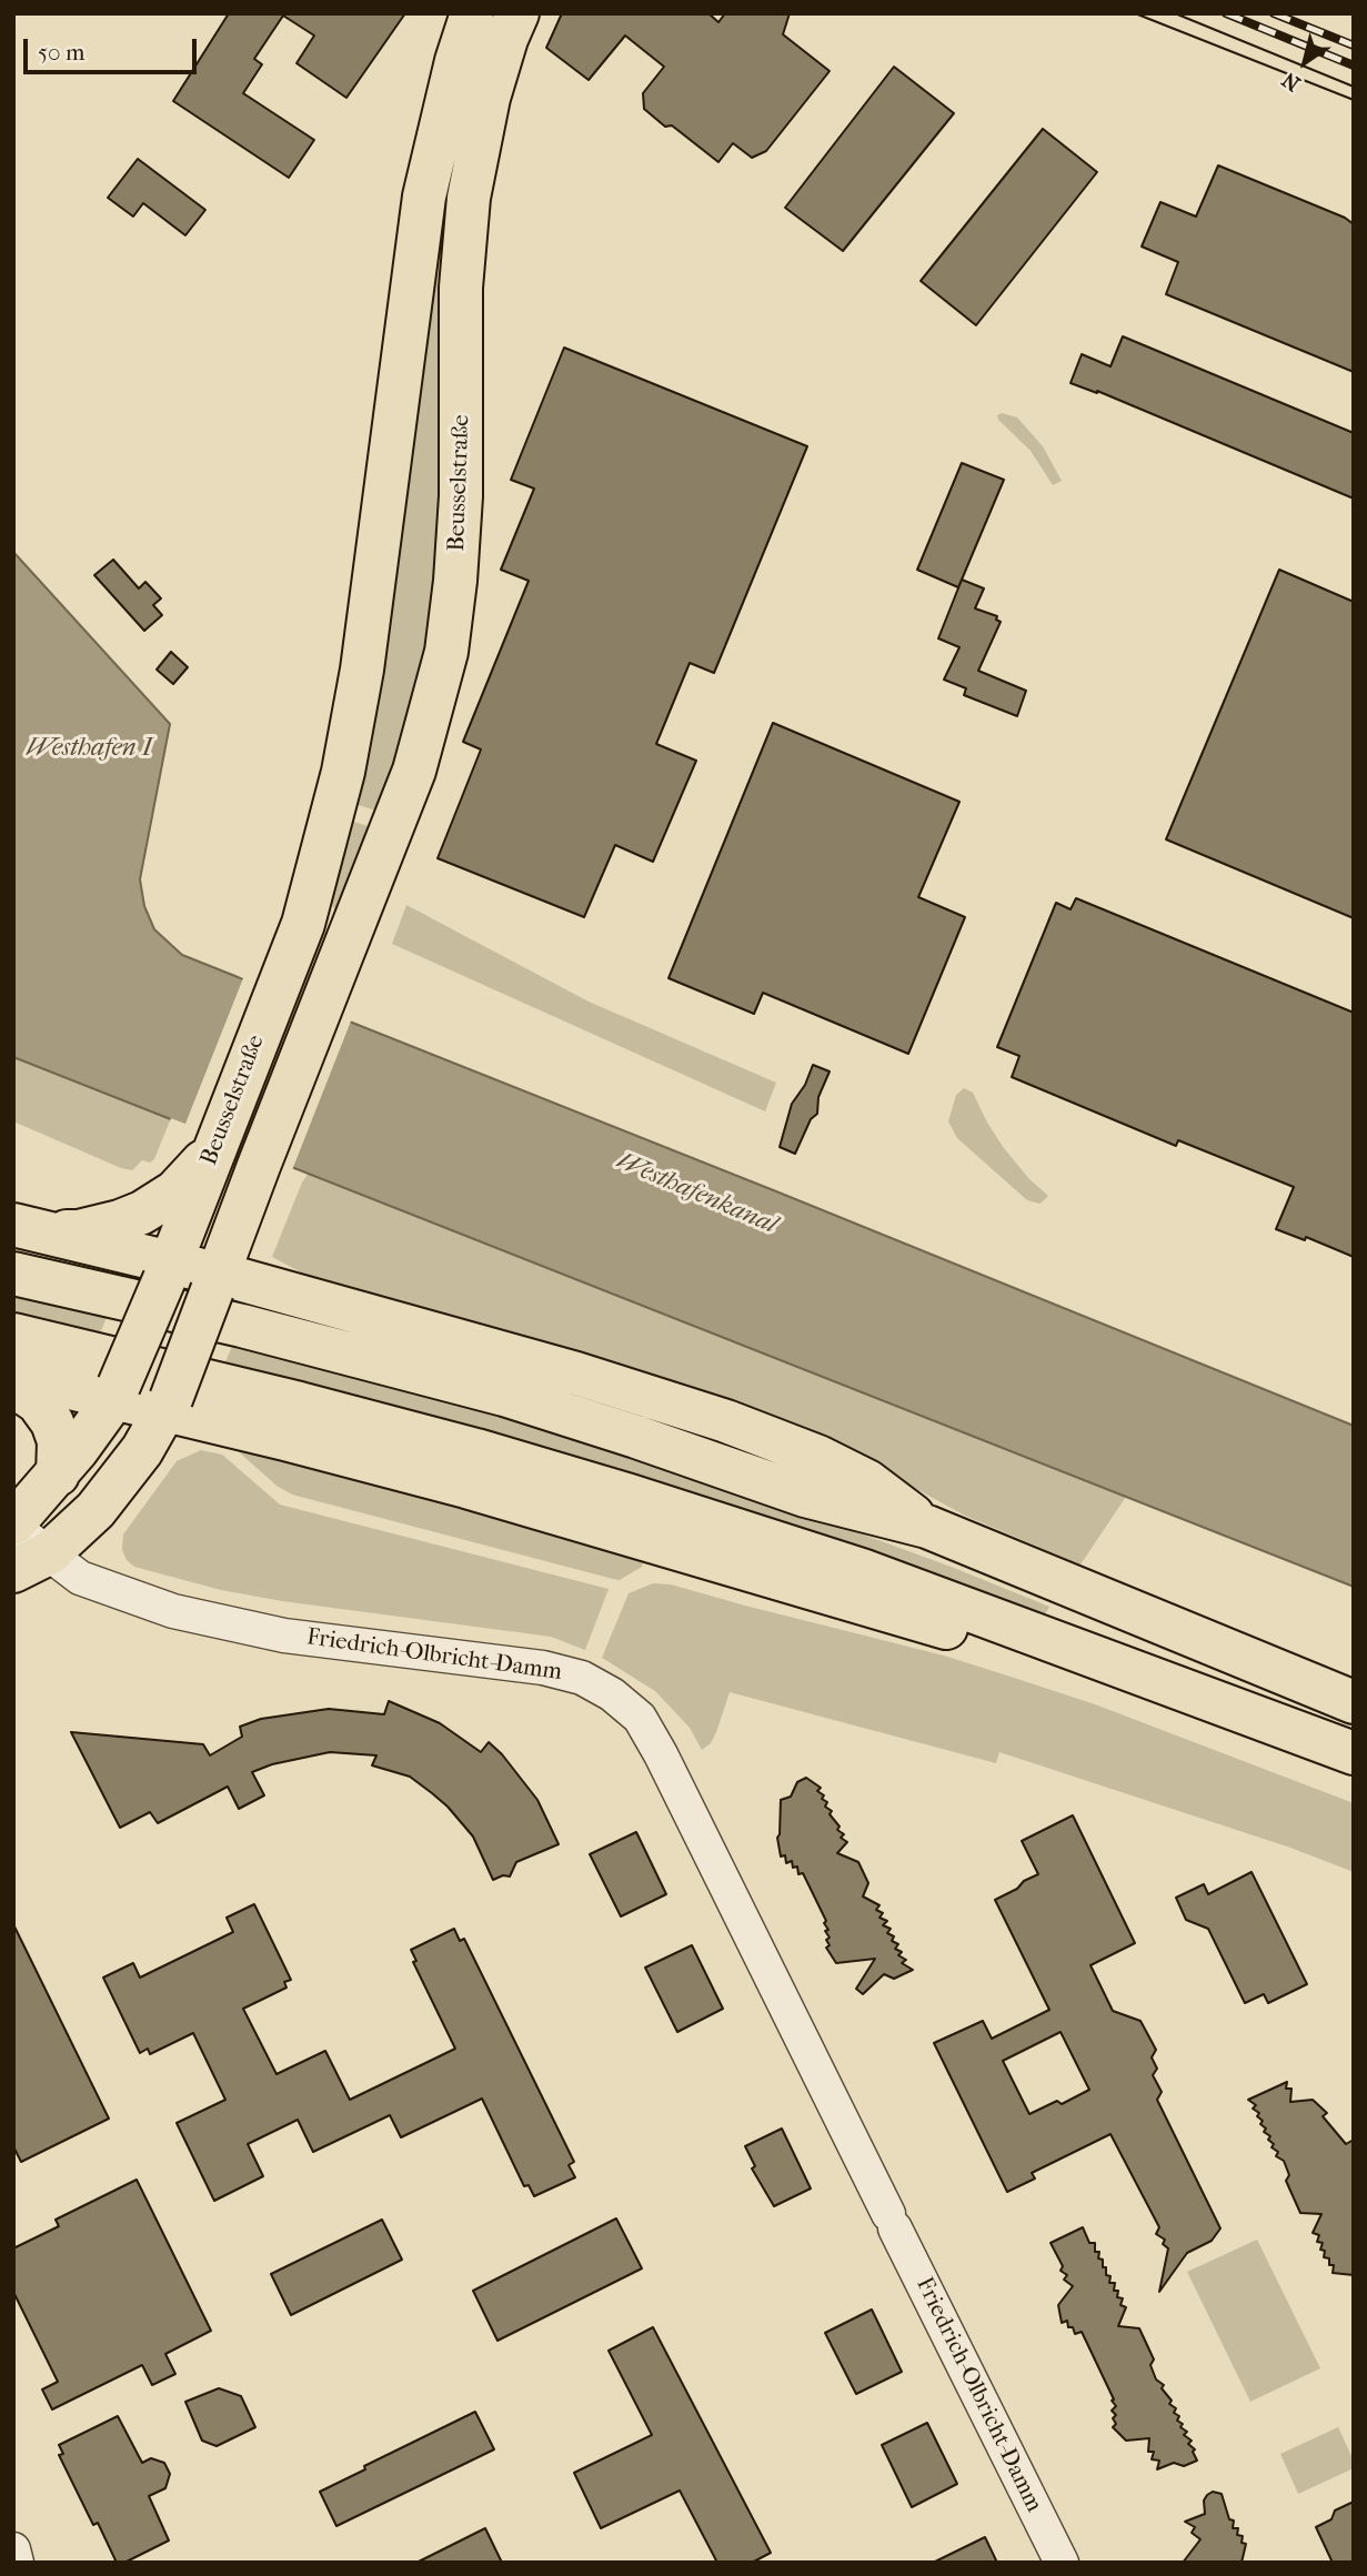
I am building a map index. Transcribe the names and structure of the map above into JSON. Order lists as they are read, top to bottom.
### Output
{
  "streets": {
    "main road": ["Beusselstraße"],
    "street": ["Friedrich-Olbricht-Damm"]
  },
  "crossings": [
    ["Beusselstraße", "Friedrich-Olbricht-Damm"]
  ],
  "water": ["Westhafen I", "Westhafenkanal"],
  "scale_bar": "50 m",
  "north": "bottom left"
}
